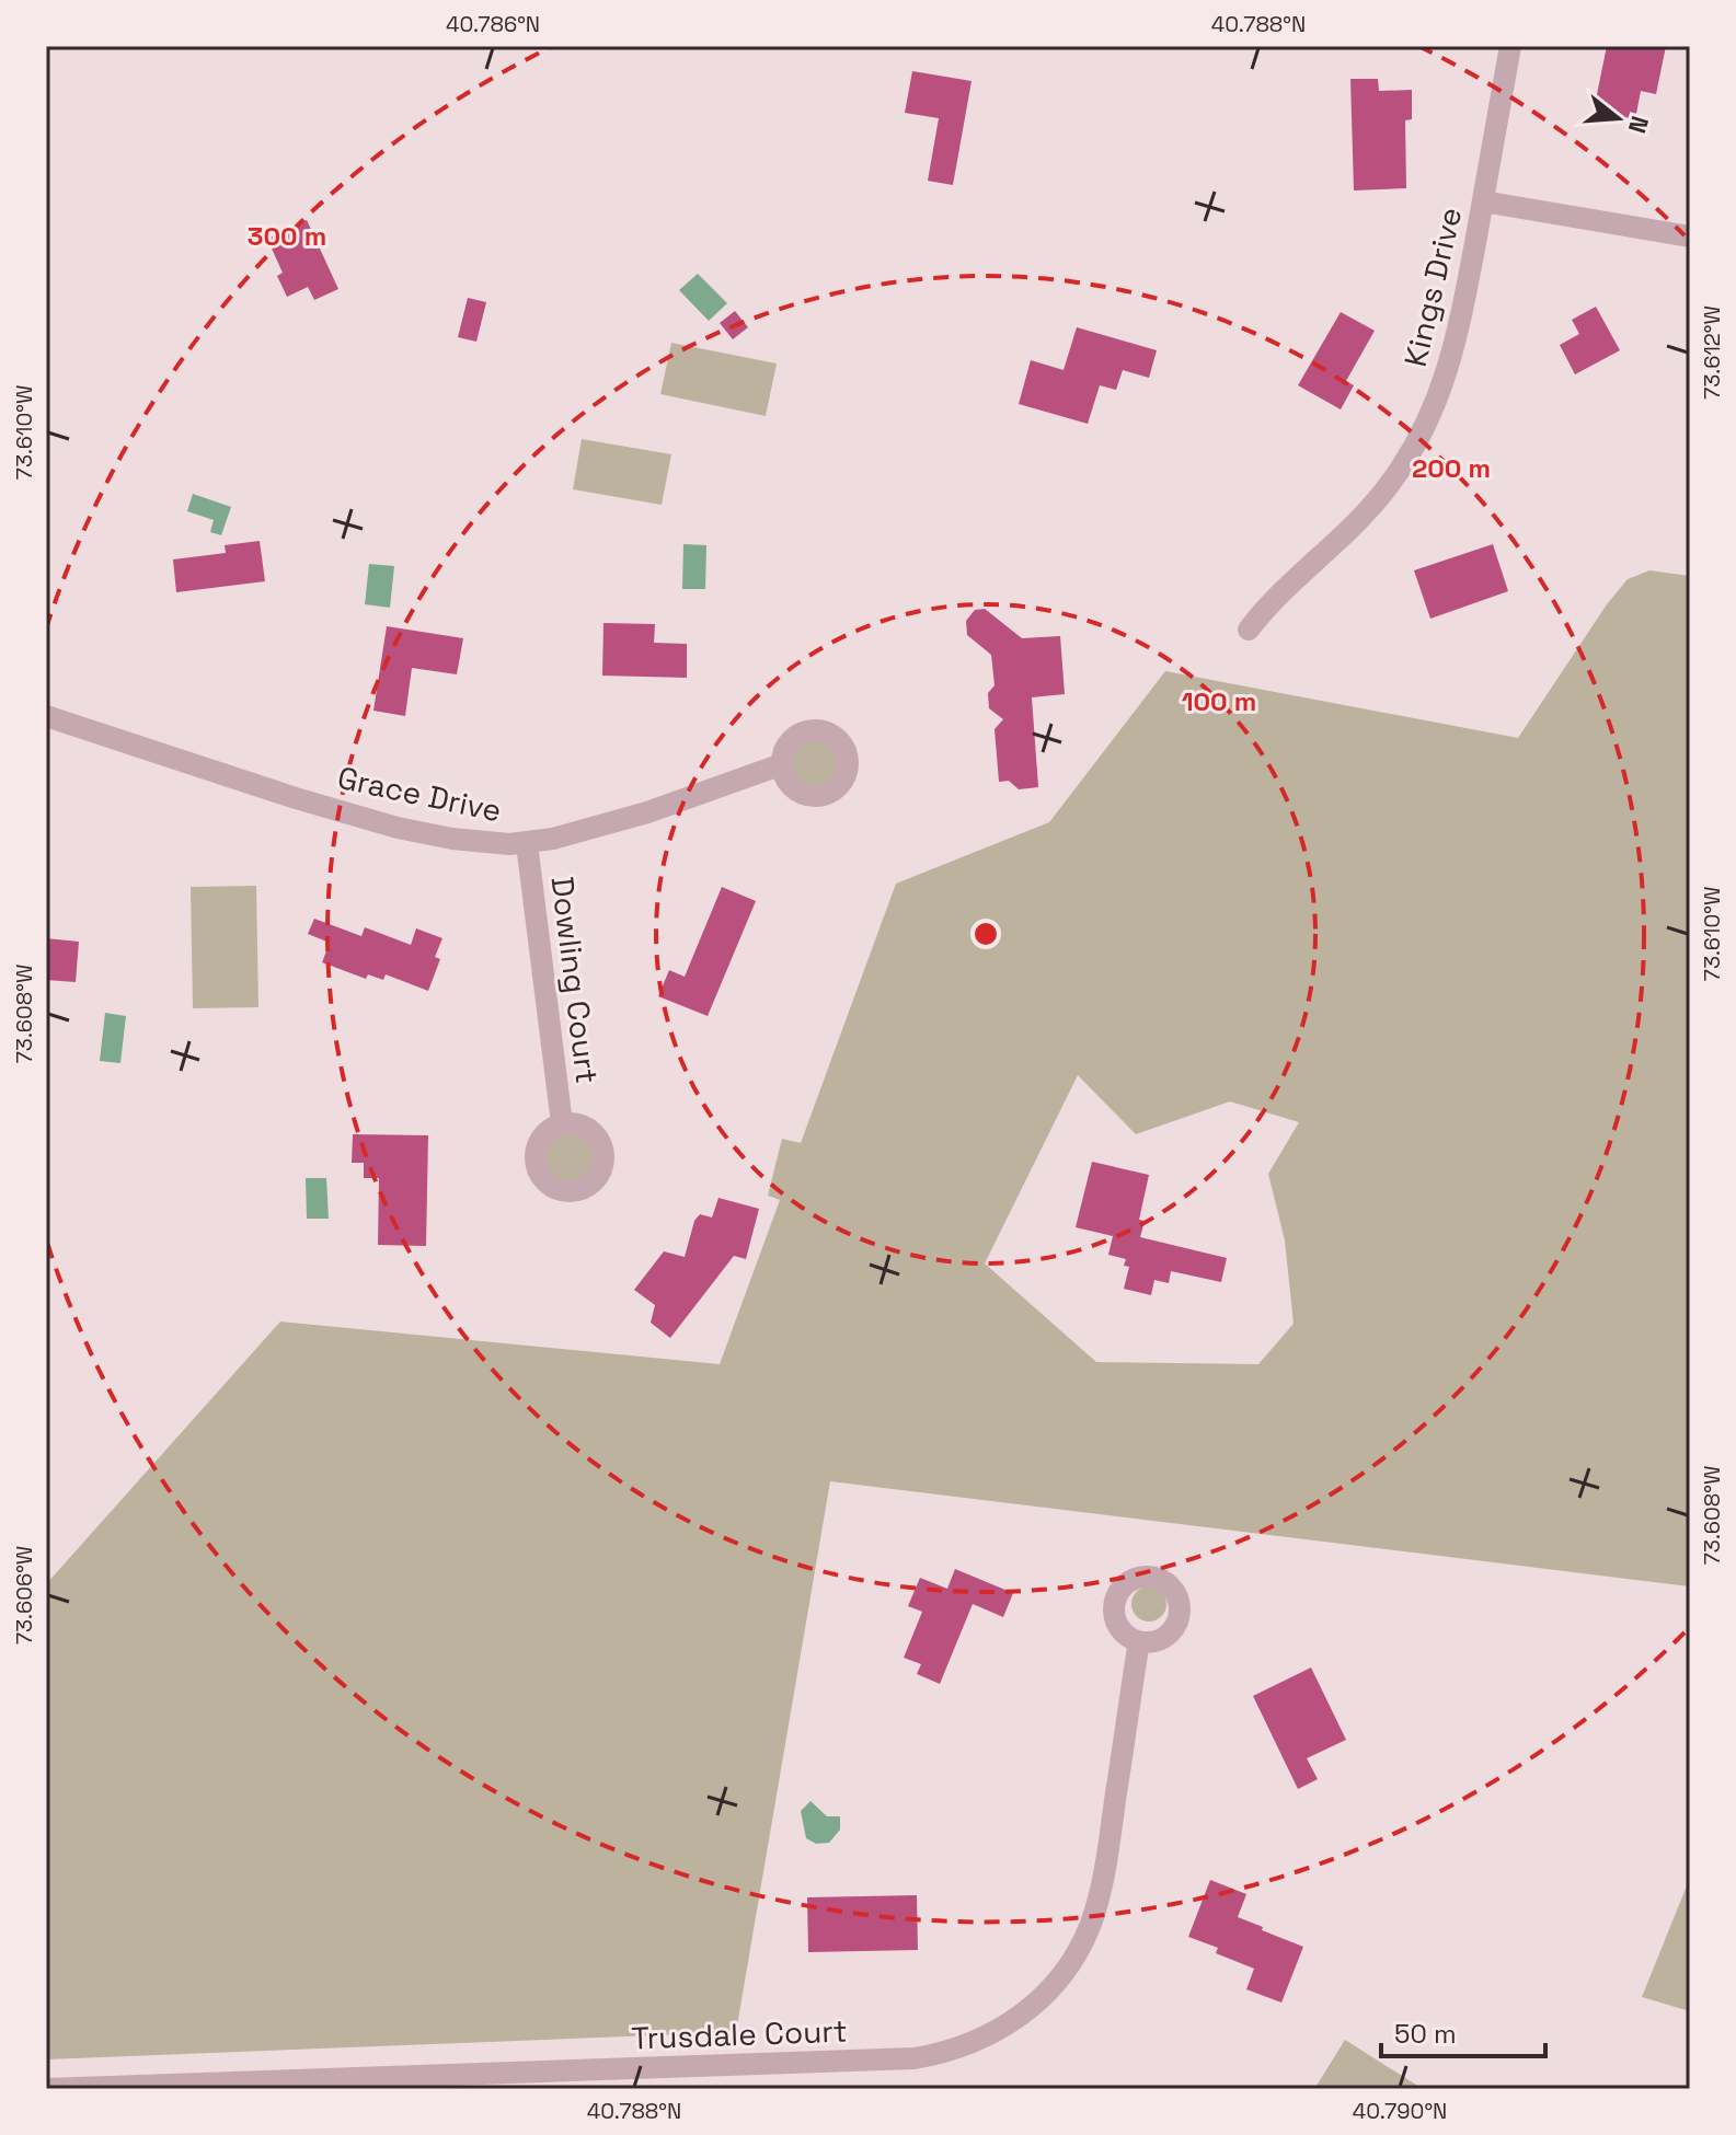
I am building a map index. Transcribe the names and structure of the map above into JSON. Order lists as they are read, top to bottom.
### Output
{
  "streets": {
    "street": [
      "Kings Drive",
      "Grace Drive",
      "Dowling Court",
      "Trusdale Court"
    ]
  },
  "crossings": [
    ["Grace Drive", "Dowling Court"]
  ],
  "scale_bar": "50 m",
  "north": "right",
  "coordinates": [
    "40.786°N",
    "40.788°N",
    "73.612°W",
    "73.610°W",
    "73.608°W",
    "73.606°W",
    "40.790°N"
  ],
  "rings": ["300 m", "200 m", "100 m"]
}
